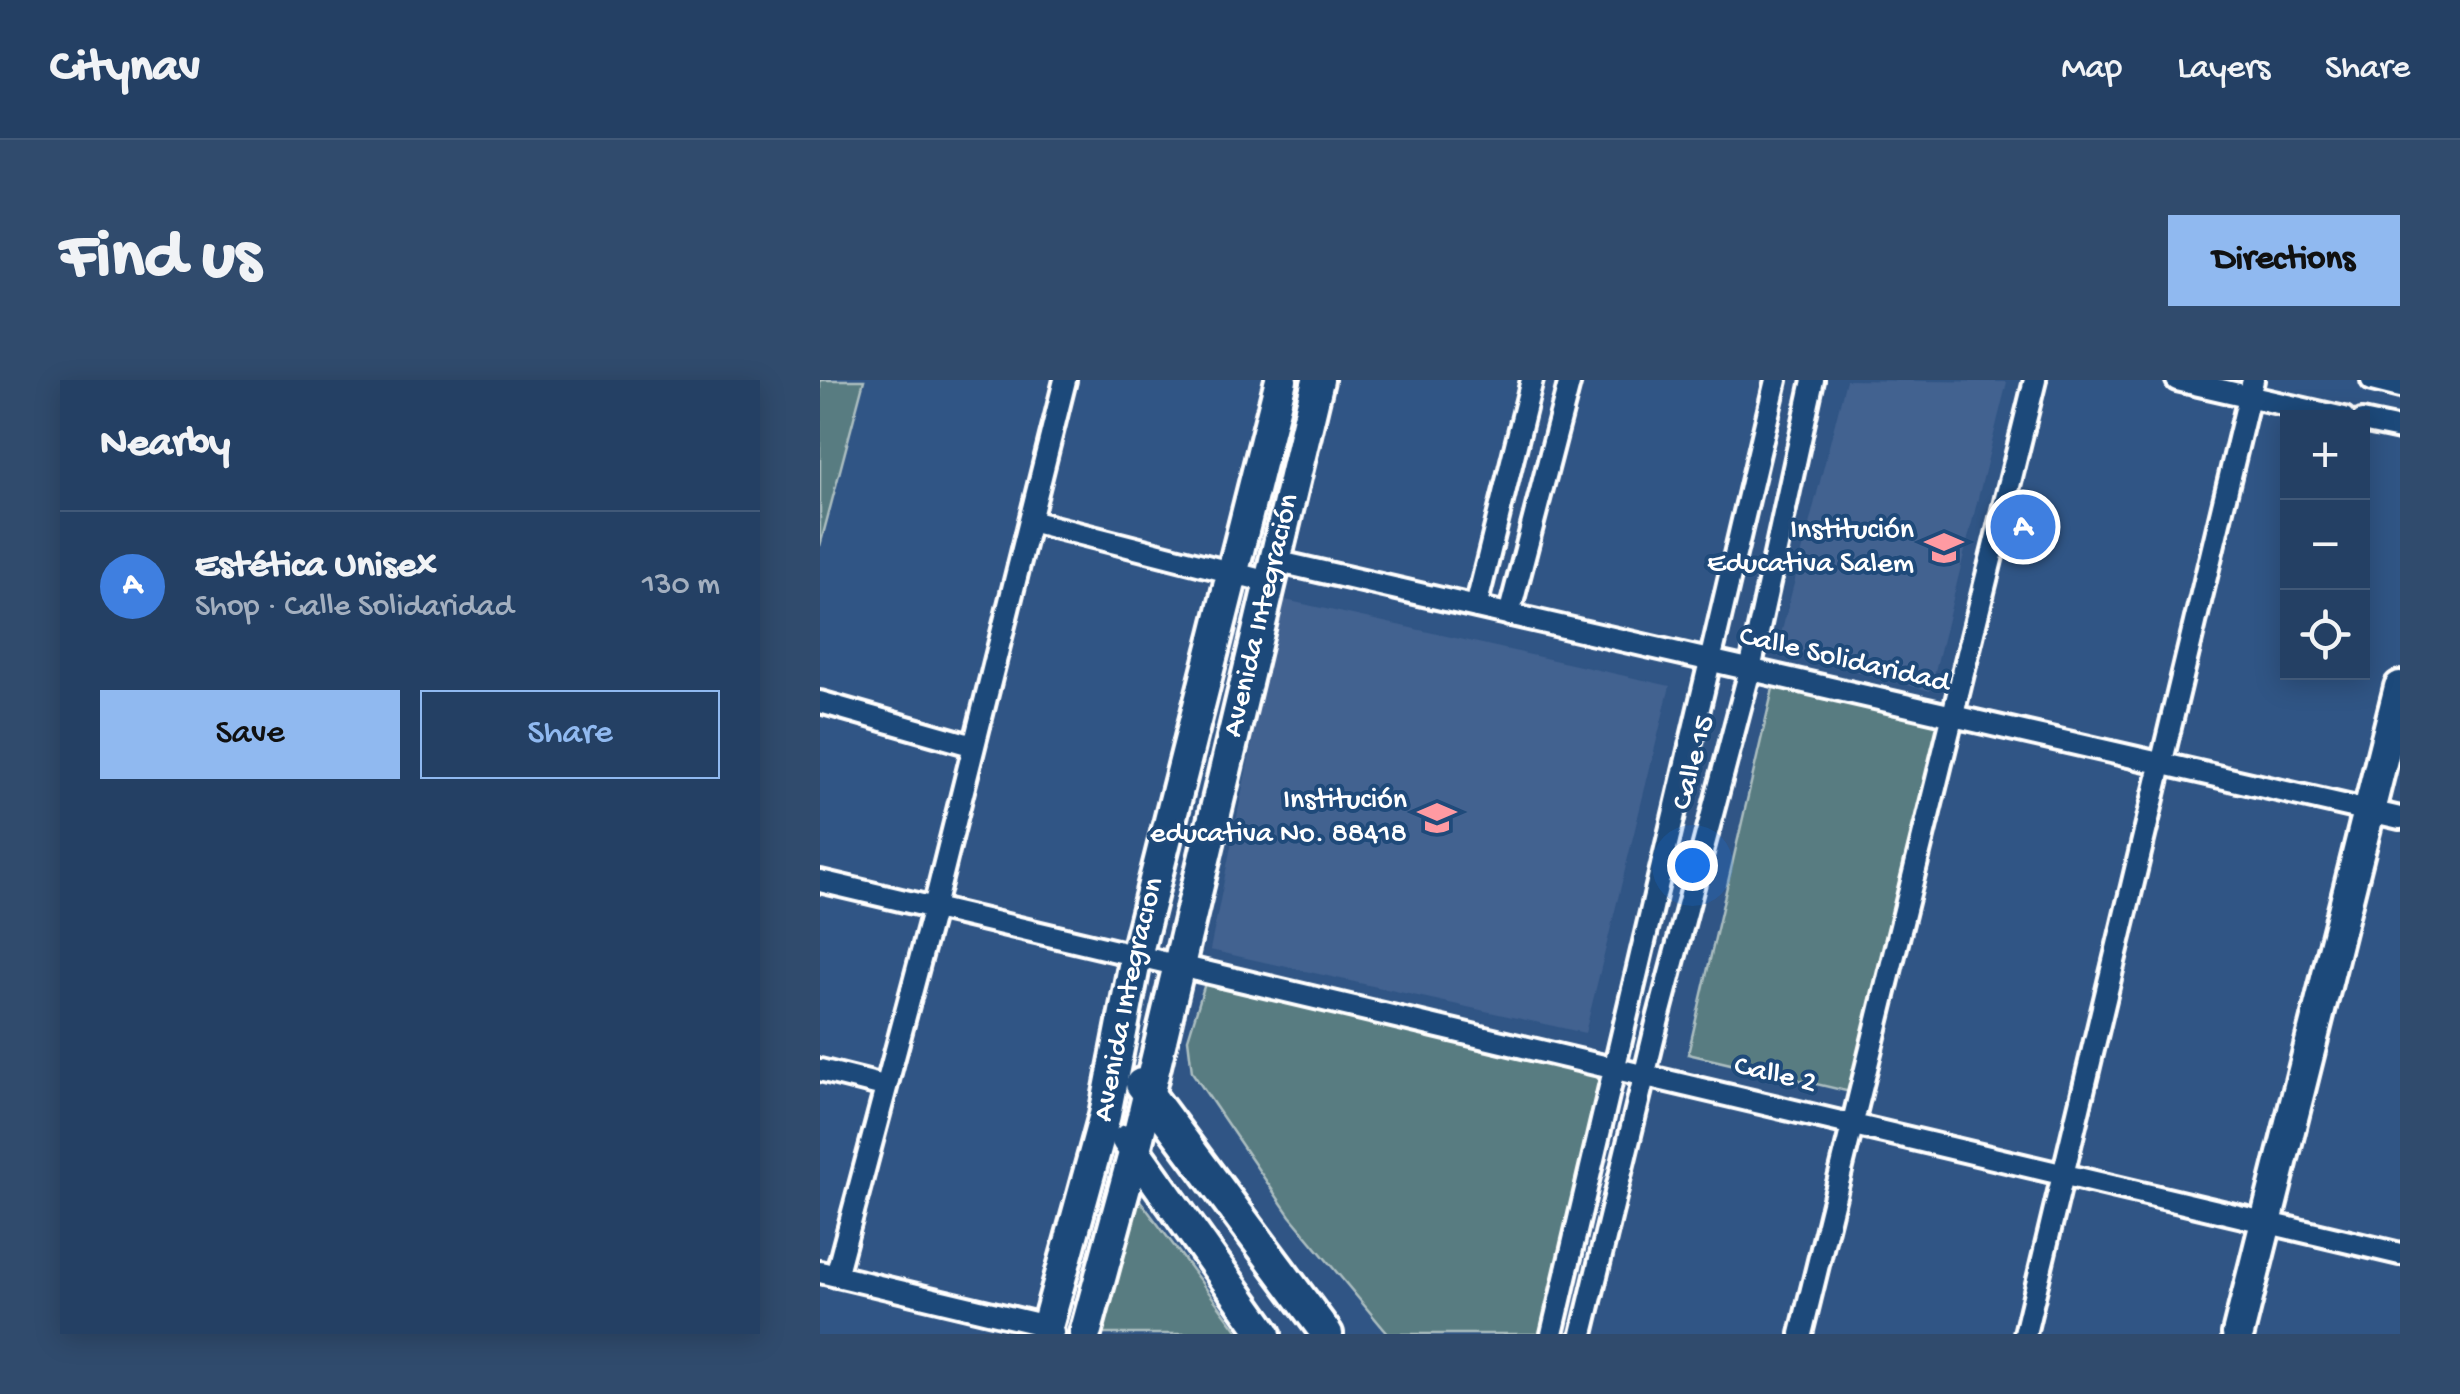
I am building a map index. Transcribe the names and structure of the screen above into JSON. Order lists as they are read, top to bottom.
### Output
{
  "streets": {
    "main road": ["Avenida Integración", "Avenida Integracion"],
    "street": ["Calle Solidaridad", "Calle 15", "Calle 2"]
  },
  "crossings": [
    ["Avenida Integración", "Calle Solidaridad"],
    ["Avenida Integración", "Calle 2"],
    ["Calle Solidaridad", "Calle 15"],
    ["Calle Solidaridad", "Avenida Integracion"],
    ["Calle 15", "Calle 2"],
    ["Avenida Integracion", "Calle 2"]
  ],
  "places": {
    "school or university": ["Institución Educativa Salem", "Institución educativa No. 88418"]
  },
  "page": {
    "header": "Citynav",
    "nav": ["Map", "Layers", "Share"],
    "buttons": [
      "Directions",
      ["Save", "Share"]
    ],
    "title": "Find us",
    "heading": "Nearby",
    "map_buttons": ["+", "−"],
    "pins": "A",
    "list": [
      {
        "mark": "A",
        "name": "Estética Unisex",
        "note": "Shop · Calle Solidaridad",
        "value": "130 m"
      }
    ]
  }
}
